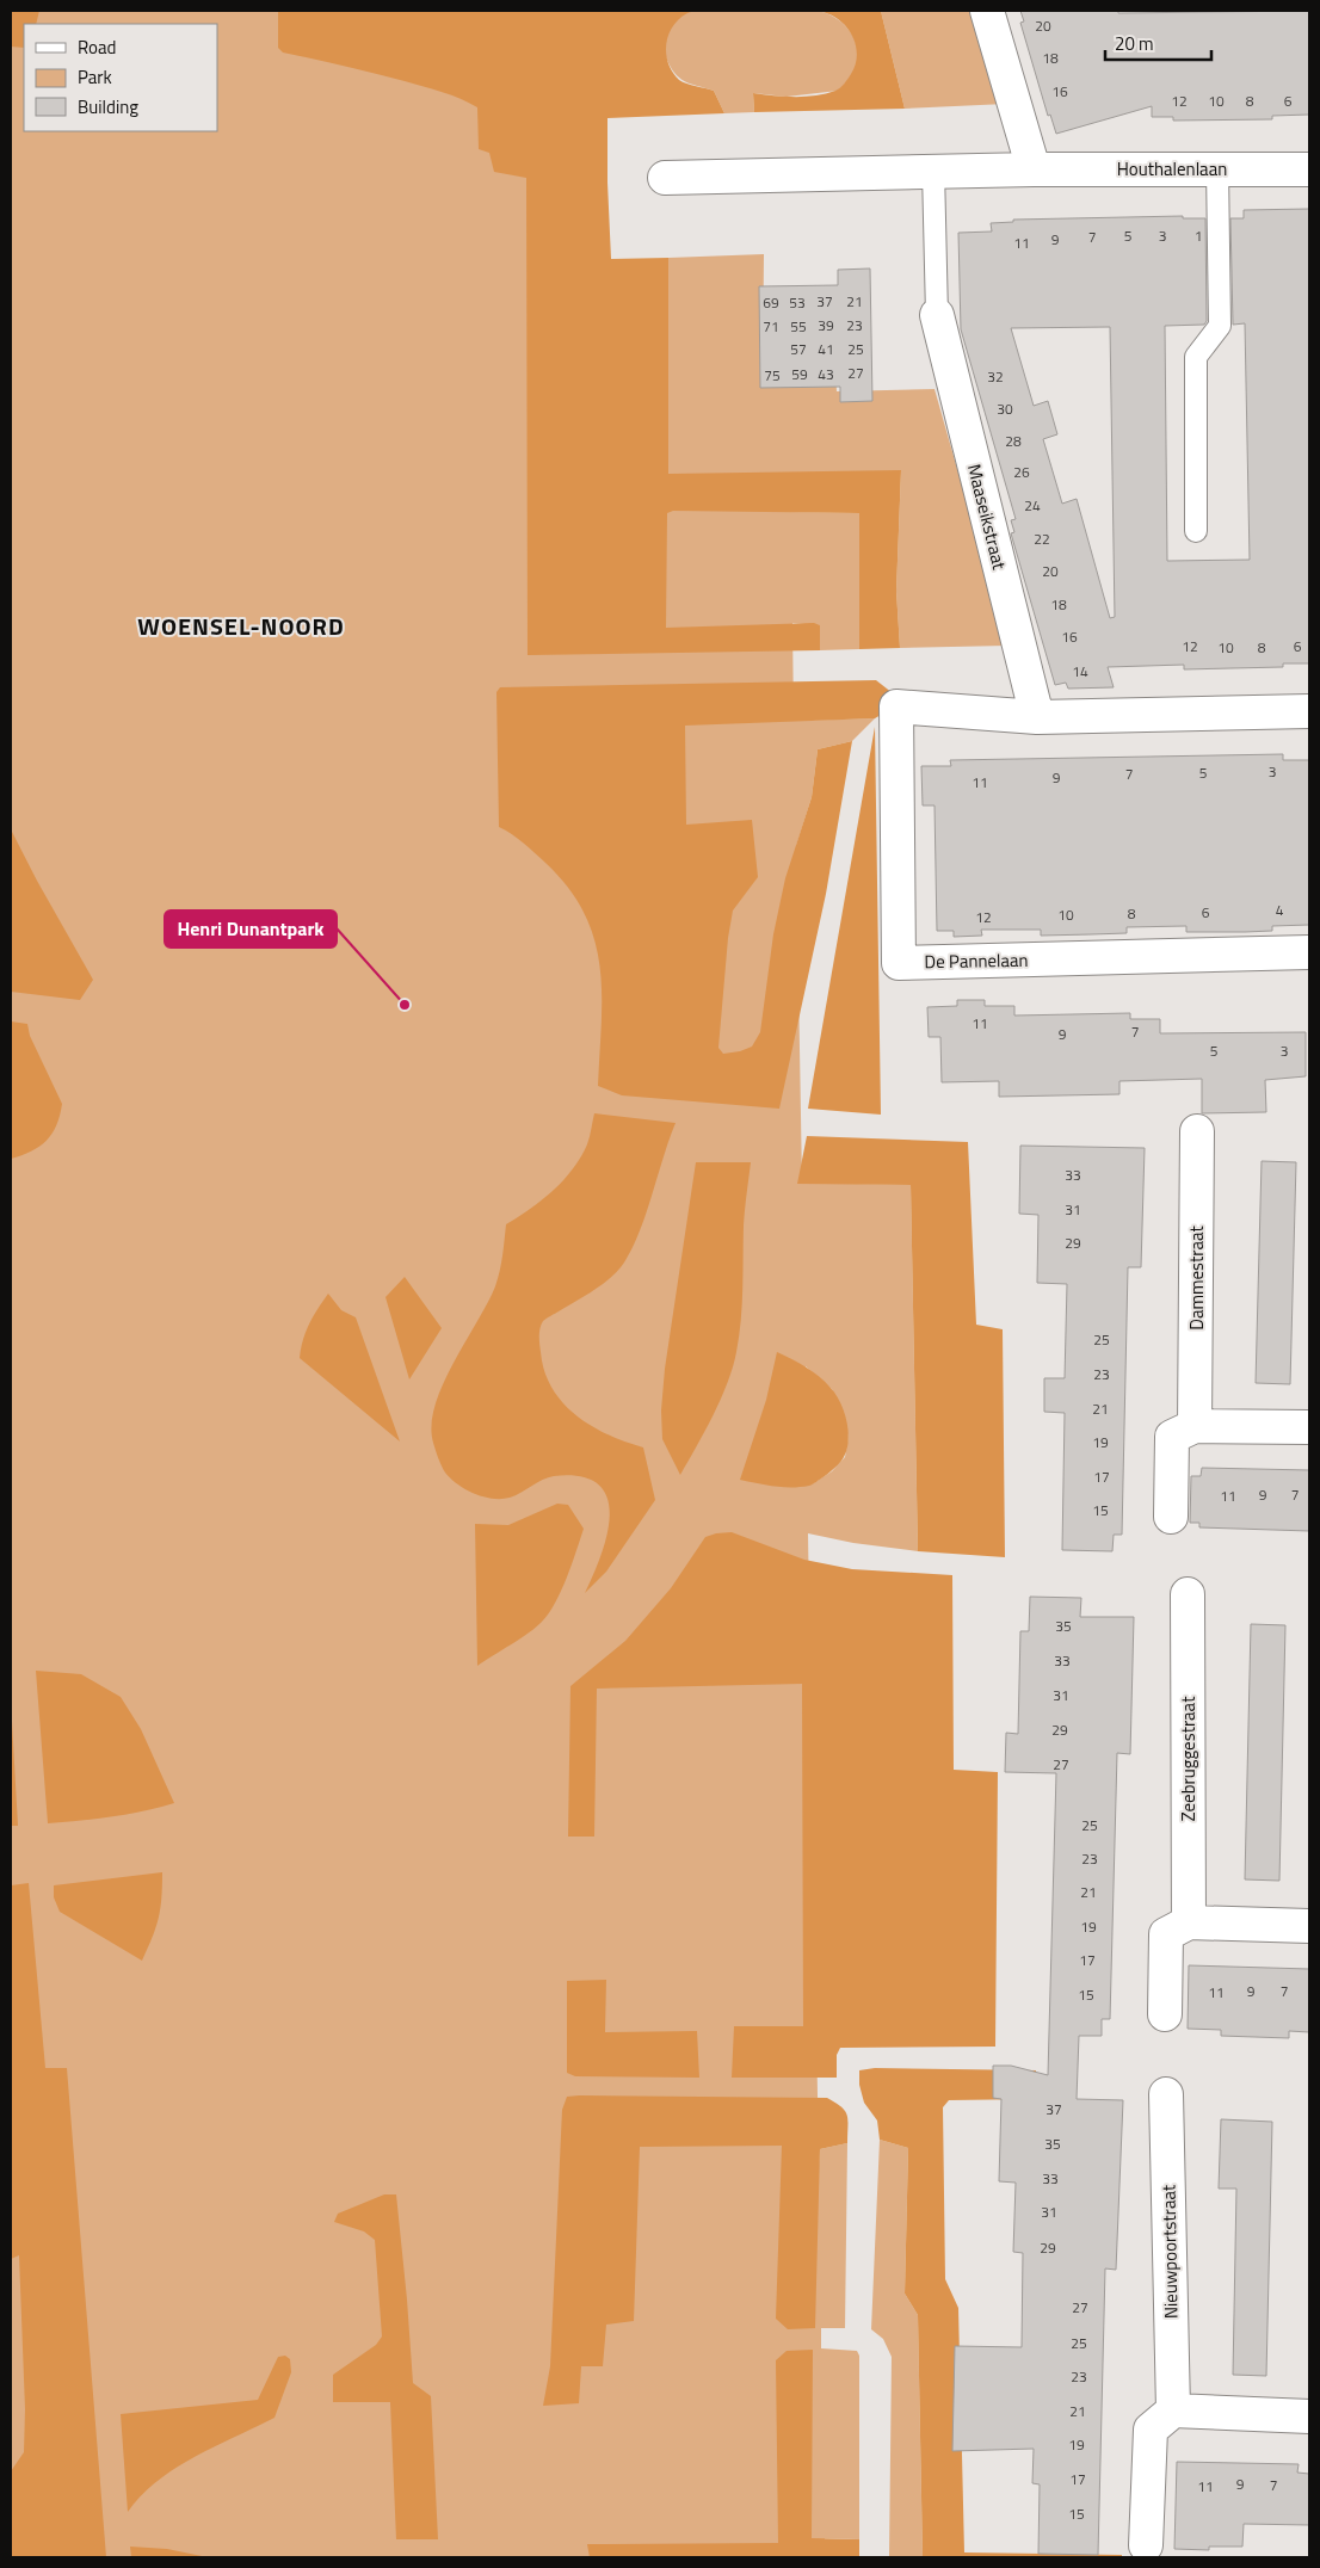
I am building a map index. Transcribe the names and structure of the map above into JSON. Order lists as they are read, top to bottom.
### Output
{
  "streets": {
    "street": [
      "Houthalenlaan",
      "Maaseikstraat",
      "De Pannelaan",
      "Dammestraat",
      "Zeebruggestraat",
      "Nieuwpoortstraat"
    ]
  },
  "crossings": [
    ["Maaseikstraat", "De Pannelaan"]
  ],
  "districts": ["WOENSEL-NOORD"],
  "places": ["Henri Dunantpark"],
  "house_numbers": [
    "20",
    "18",
    "16",
    "12",
    "10",
    "8",
    "6",
    "5",
    "3",
    "1",
    "7",
    "9",
    "11",
    "37",
    "21",
    "69",
    "53",
    "39",
    "23",
    "71",
    "55",
    "57",
    "41",
    "25",
    "27",
    "59",
    "43",
    "75",
    "32",
    "30",
    "28",
    "26",
    "24",
    "22",
    "20",
    "18",
    "16",
    "12",
    "6",
    "10",
    "8",
    "14",
    "3",
    "5",
    "7",
    "9",
    "11",
    "4",
    "6",
    "8",
    "10",
    "12",
    "11",
    "7",
    "9",
    "5",
    "3",
    "33",
    "31",
    "29",
    "25",
    "23",
    "21",
    "19",
    "17",
    "9",
    "7",
    "11",
    "15",
    "35",
    "33",
    "31",
    "29",
    "27",
    "25",
    "23",
    "21",
    "19",
    "17",
    "9",
    "7",
    "11",
    "15",
    "37",
    "35",
    "33",
    "31",
    "29",
    "27",
    "25",
    "23",
    "21",
    "19",
    "17",
    "9",
    "7",
    "11",
    "15"
  ],
  "legend": ["Road", "Park", "Building"],
  "scale_bar": "20 m"
}
